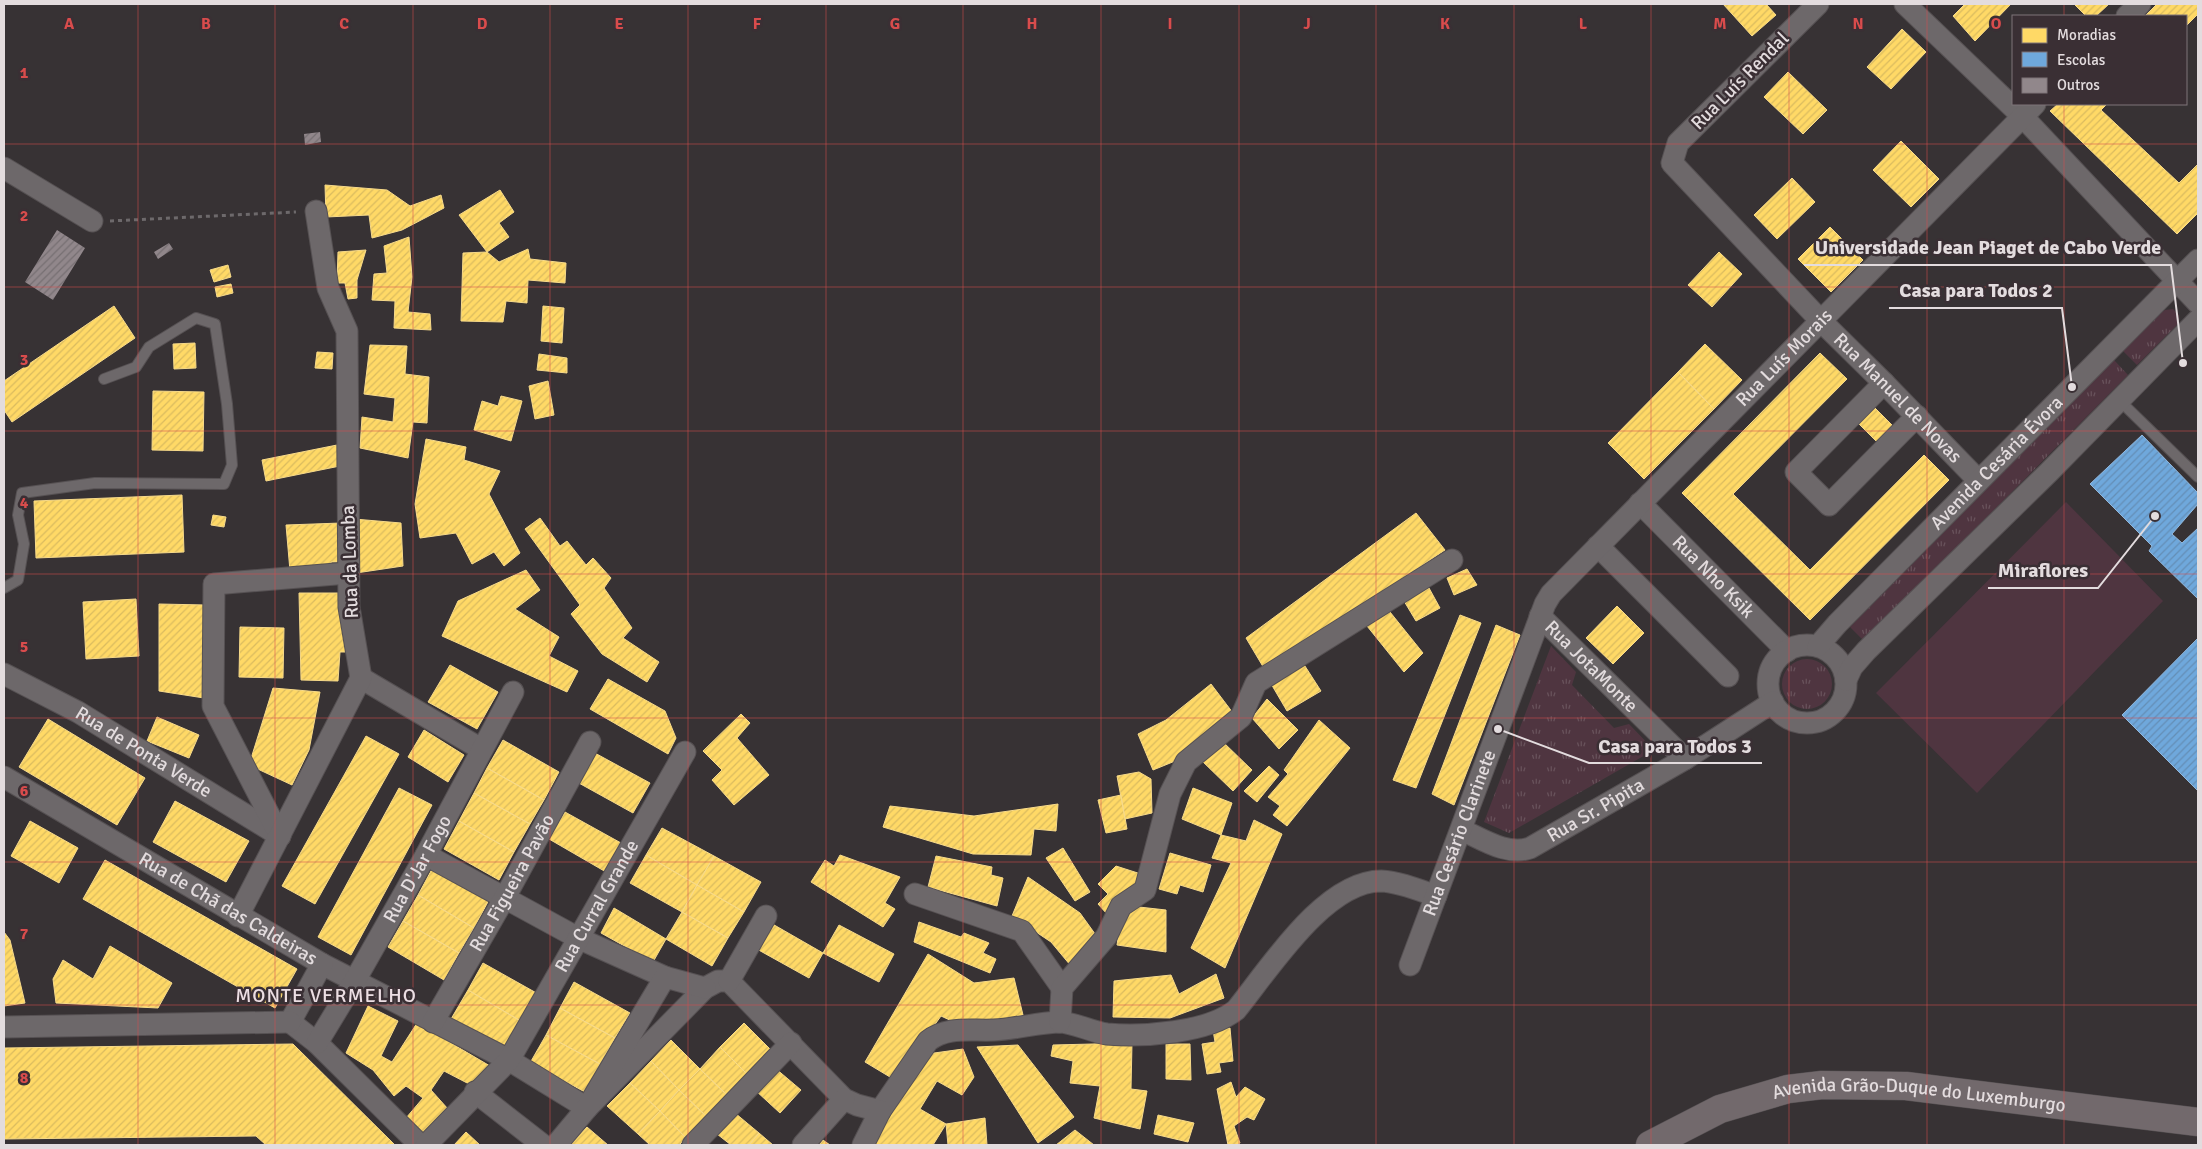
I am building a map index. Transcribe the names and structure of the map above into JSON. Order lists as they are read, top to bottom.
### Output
{
  "streets": {
    "main road": ["Avenida Grão-Duque do Luxemburgo"],
    "street": [
      "Rua Luís Rendal",
      "Rua Luís Morais",
      "Rua Manuel de Novas",
      "Avenida Cesária Évora",
      "Rua da Lomba",
      "Rua Nho Ksik",
      "Rua JotaMonte",
      "Rua de Ponta Verde",
      "Rua Sr. Pipita",
      "Rua Cesário Clarinete",
      "Rua D'Jar Fogo",
      "Rua Figueira Pavão",
      "Rua Curral Grande",
      "Rua de Chã das Caldeiras"
    ]
  },
  "crossings": [
    ["Rua Luís Rendal", "Rua Manuel de Novas"],
    ["Rua Luís Morais", "Rua Manuel de Novas"],
    ["Rua Luís Morais", "Rua Nho Ksik"],
    ["Rua Luís Morais", "Rua JotaMonte"],
    ["Rua Luís Morais", "Rua Cesário Clarinete"],
    ["Rua Manuel de Novas", "Avenida Cesária Évora"],
    ["Avenida Cesária Évora", "Rua Nho Ksik"],
    ["Avenida Cesária Évora", "Rua Sr. Pipita"],
    ["Rua Nho Ksik", "Rua Sr. Pipita"],
    ["Rua JotaMonte", "Rua Sr. Pipita"],
    ["Rua JotaMonte", "Rua Cesário Clarinete"],
    ["Rua Sr. Pipita", "Rua Cesário Clarinete"],
    ["Rua D'Jar Fogo", "Rua de Chã das Caldeiras"],
    ["Rua Figueira Pavão", "Rua de Chã das Caldeiras"],
    ["Rua Curral Grande", "Rua de Chã das Caldeiras"]
  ],
  "districts": ["MONTE VERMELHO"],
  "places": [
    "Universidade Jean Piaget de Cabo Verde",
    "Casa para Todos 2",
    "Miraflores",
    "Casa para Todos 3"
  ],
  "legend": ["Moradias", "Escolas", "Outros"],
  "grid": {
    "columns": [
      "A",
      "B",
      "C",
      "D",
      "E",
      "F",
      "G",
      "H",
      "I",
      "J",
      "K",
      "L",
      "M",
      "N",
      "O"
    ],
    "rows": [
      "1",
      "2",
      "3",
      "4",
      "5",
      "6",
      "7",
      "8"
    ]
  }
}
